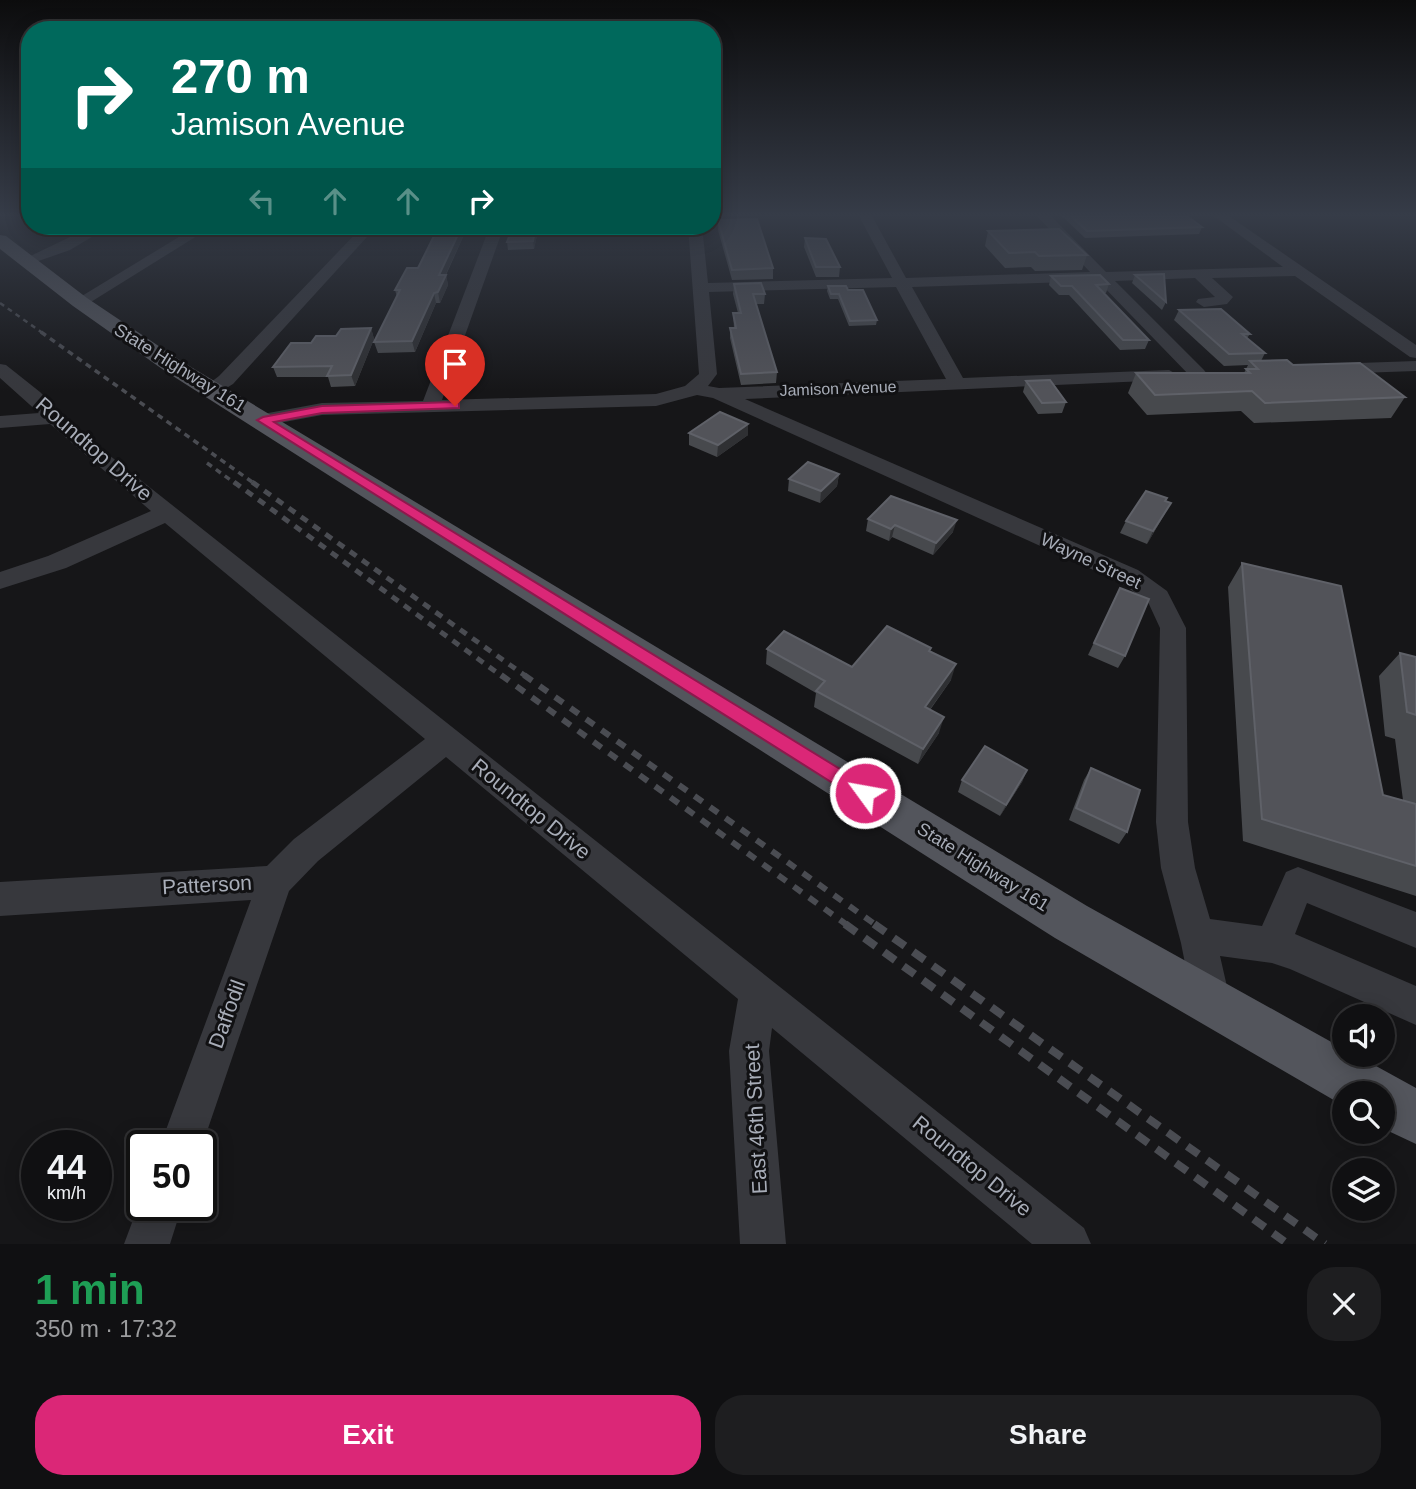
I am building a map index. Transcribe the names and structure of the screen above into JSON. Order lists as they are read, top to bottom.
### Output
{
  "streets": {
    "main road": ["State Highway 161"],
    "street": [
      "Jamison Avenue",
      "Roundtop Drive",
      "Wayne Street",
      "Patterson",
      "Daffodil",
      "East 46th Street"
    ]
  },
  "crossings": [
    ["State Highway 161", "Jamison Avenue"],
    ["State Highway 161", "Wayne Street"],
    ["Jamison Avenue", "Wayne Street"],
    ["Roundtop Drive", "Patterson"],
    ["Roundtop Drive", "East 46th Street"],
    ["Patterson", "Daffodil"]
  ],
  "page": {
    "turn": ["270 m", "Jamison Avenue"],
    "speed": "44 km/h",
    "limit": "50",
    "heading": ["1 min", "350 m · 17:32"],
    "buttons": ["Exit", "Share"]
  }
}
